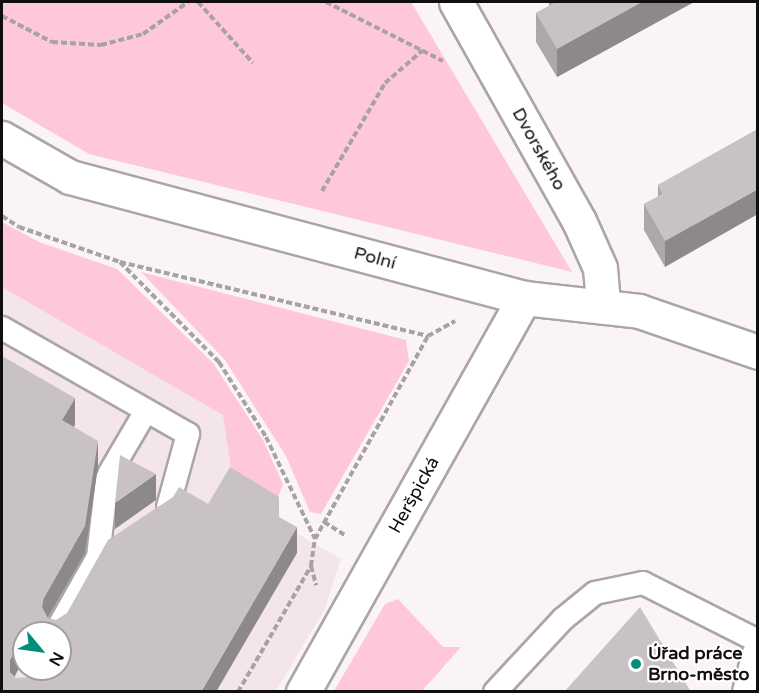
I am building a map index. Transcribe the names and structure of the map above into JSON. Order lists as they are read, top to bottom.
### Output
{
  "streets": {
    "street": ["Dvorského", "Polní", "Heršpická"]
  },
  "crossings": [
    ["Dvorského", "Polní"],
    ["Polní", "Heršpická"]
  ],
  "places": ["Úřad práce Brno-město"],
  "north": "bottom right"
}
